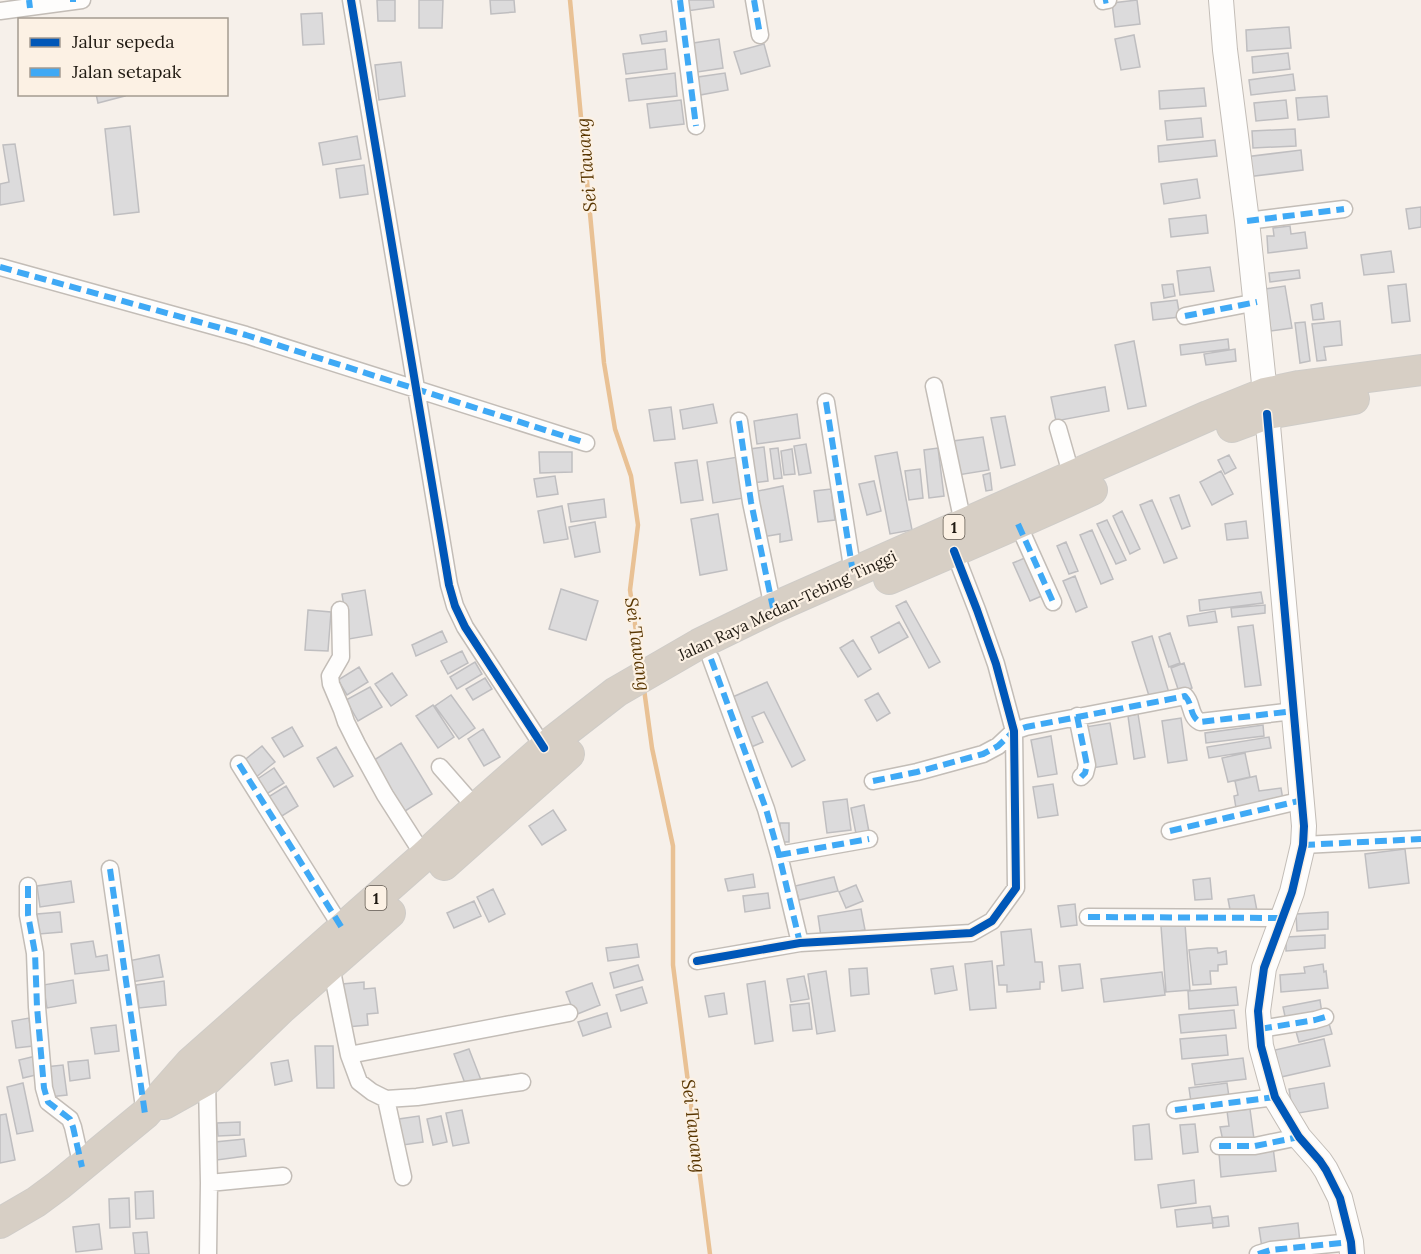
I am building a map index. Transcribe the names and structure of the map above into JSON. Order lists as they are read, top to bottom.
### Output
{
  "streets": {
    "highway": ["1", "Jalan Raya Medan-Tebing Tinggi"]
  },
  "water": ["Sei Tawang"],
  "legend": ["Jalur sepeda", "Jalan setapak"]
}
